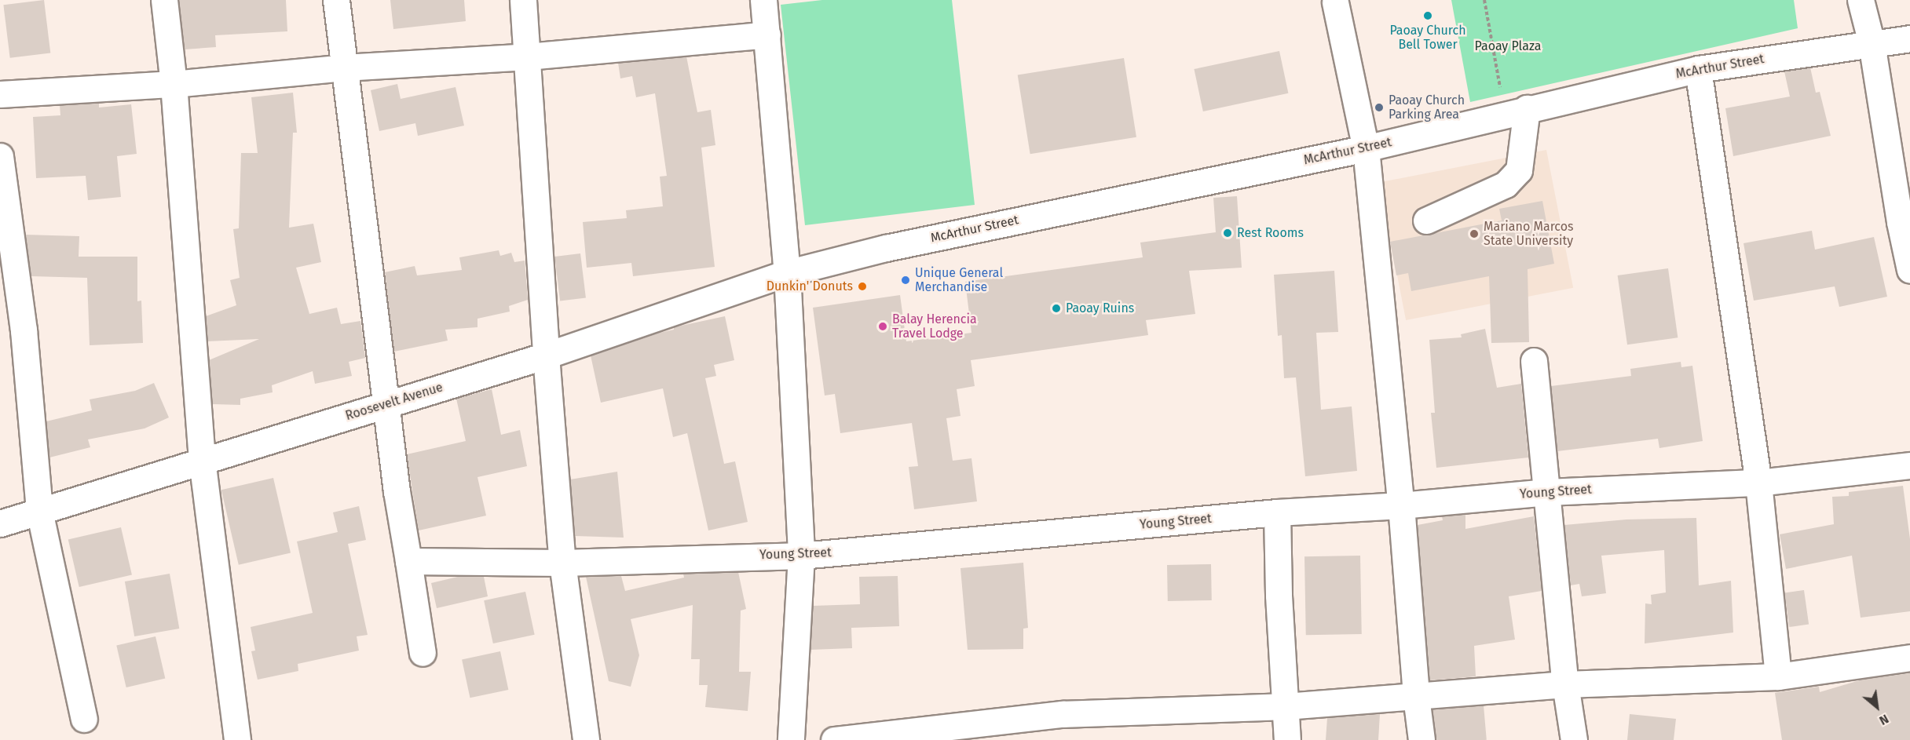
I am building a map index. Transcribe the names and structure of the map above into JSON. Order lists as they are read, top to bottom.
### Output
{
  "streets": {
    "street": ["McArthur Street", "Roosevelt Avenue", "Young Street"]
  },
  "crossings": [
    ["McArthur Street", "Roosevelt Avenue"]
  ],
  "parks": ["Paoay Plaza"],
  "places": [
    "Paoay Church Bell Tower",
    "Paoay Church Parking Area",
    "Rest Rooms",
    "Mariano Marcos State University",
    "Unique General Merchandise",
    "Dunkin' Donuts",
    "Paoay Ruins",
    "Balay Herencia Travel Lodge"
  ],
  "north": "bottom right"
}
